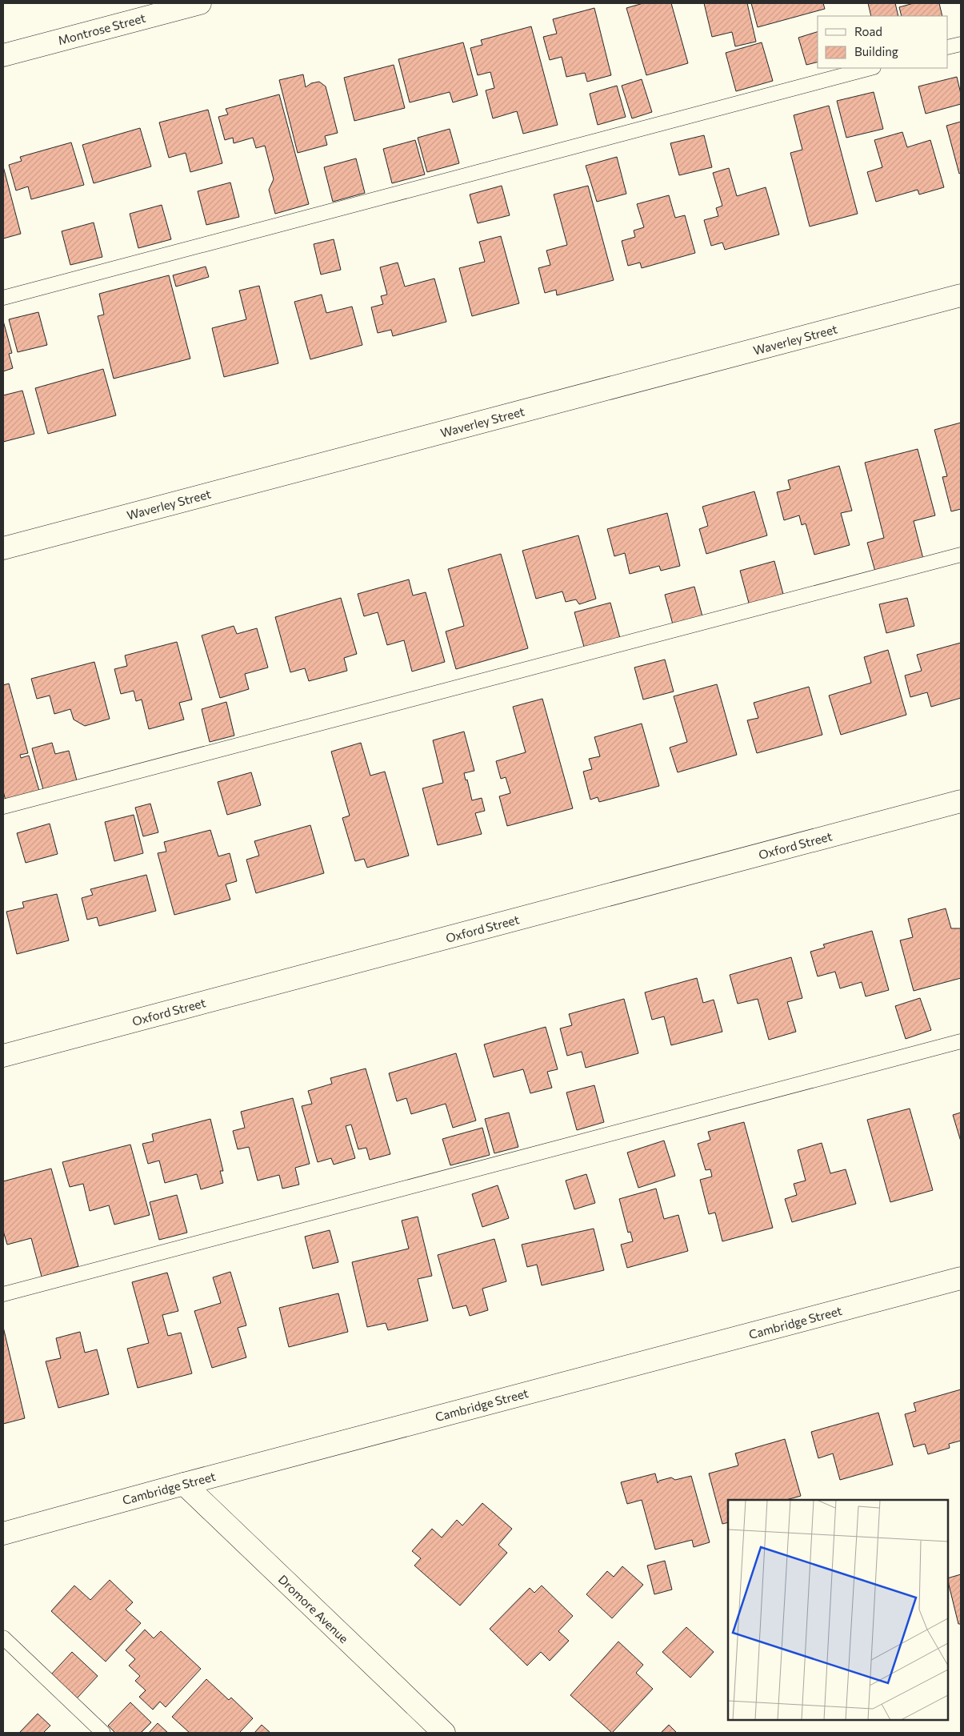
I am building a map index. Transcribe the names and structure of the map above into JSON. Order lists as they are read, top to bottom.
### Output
{
  "streets": {
    "street": [
      "Montrose Street",
      "Waverley Street",
      "Oxford Street",
      "Cambridge Street",
      "Dromore Avenue"
    ]
  },
  "crossings": [
    ["Cambridge Street", "Dromore Avenue"]
  ],
  "legend": ["Road", "Building"]
}
